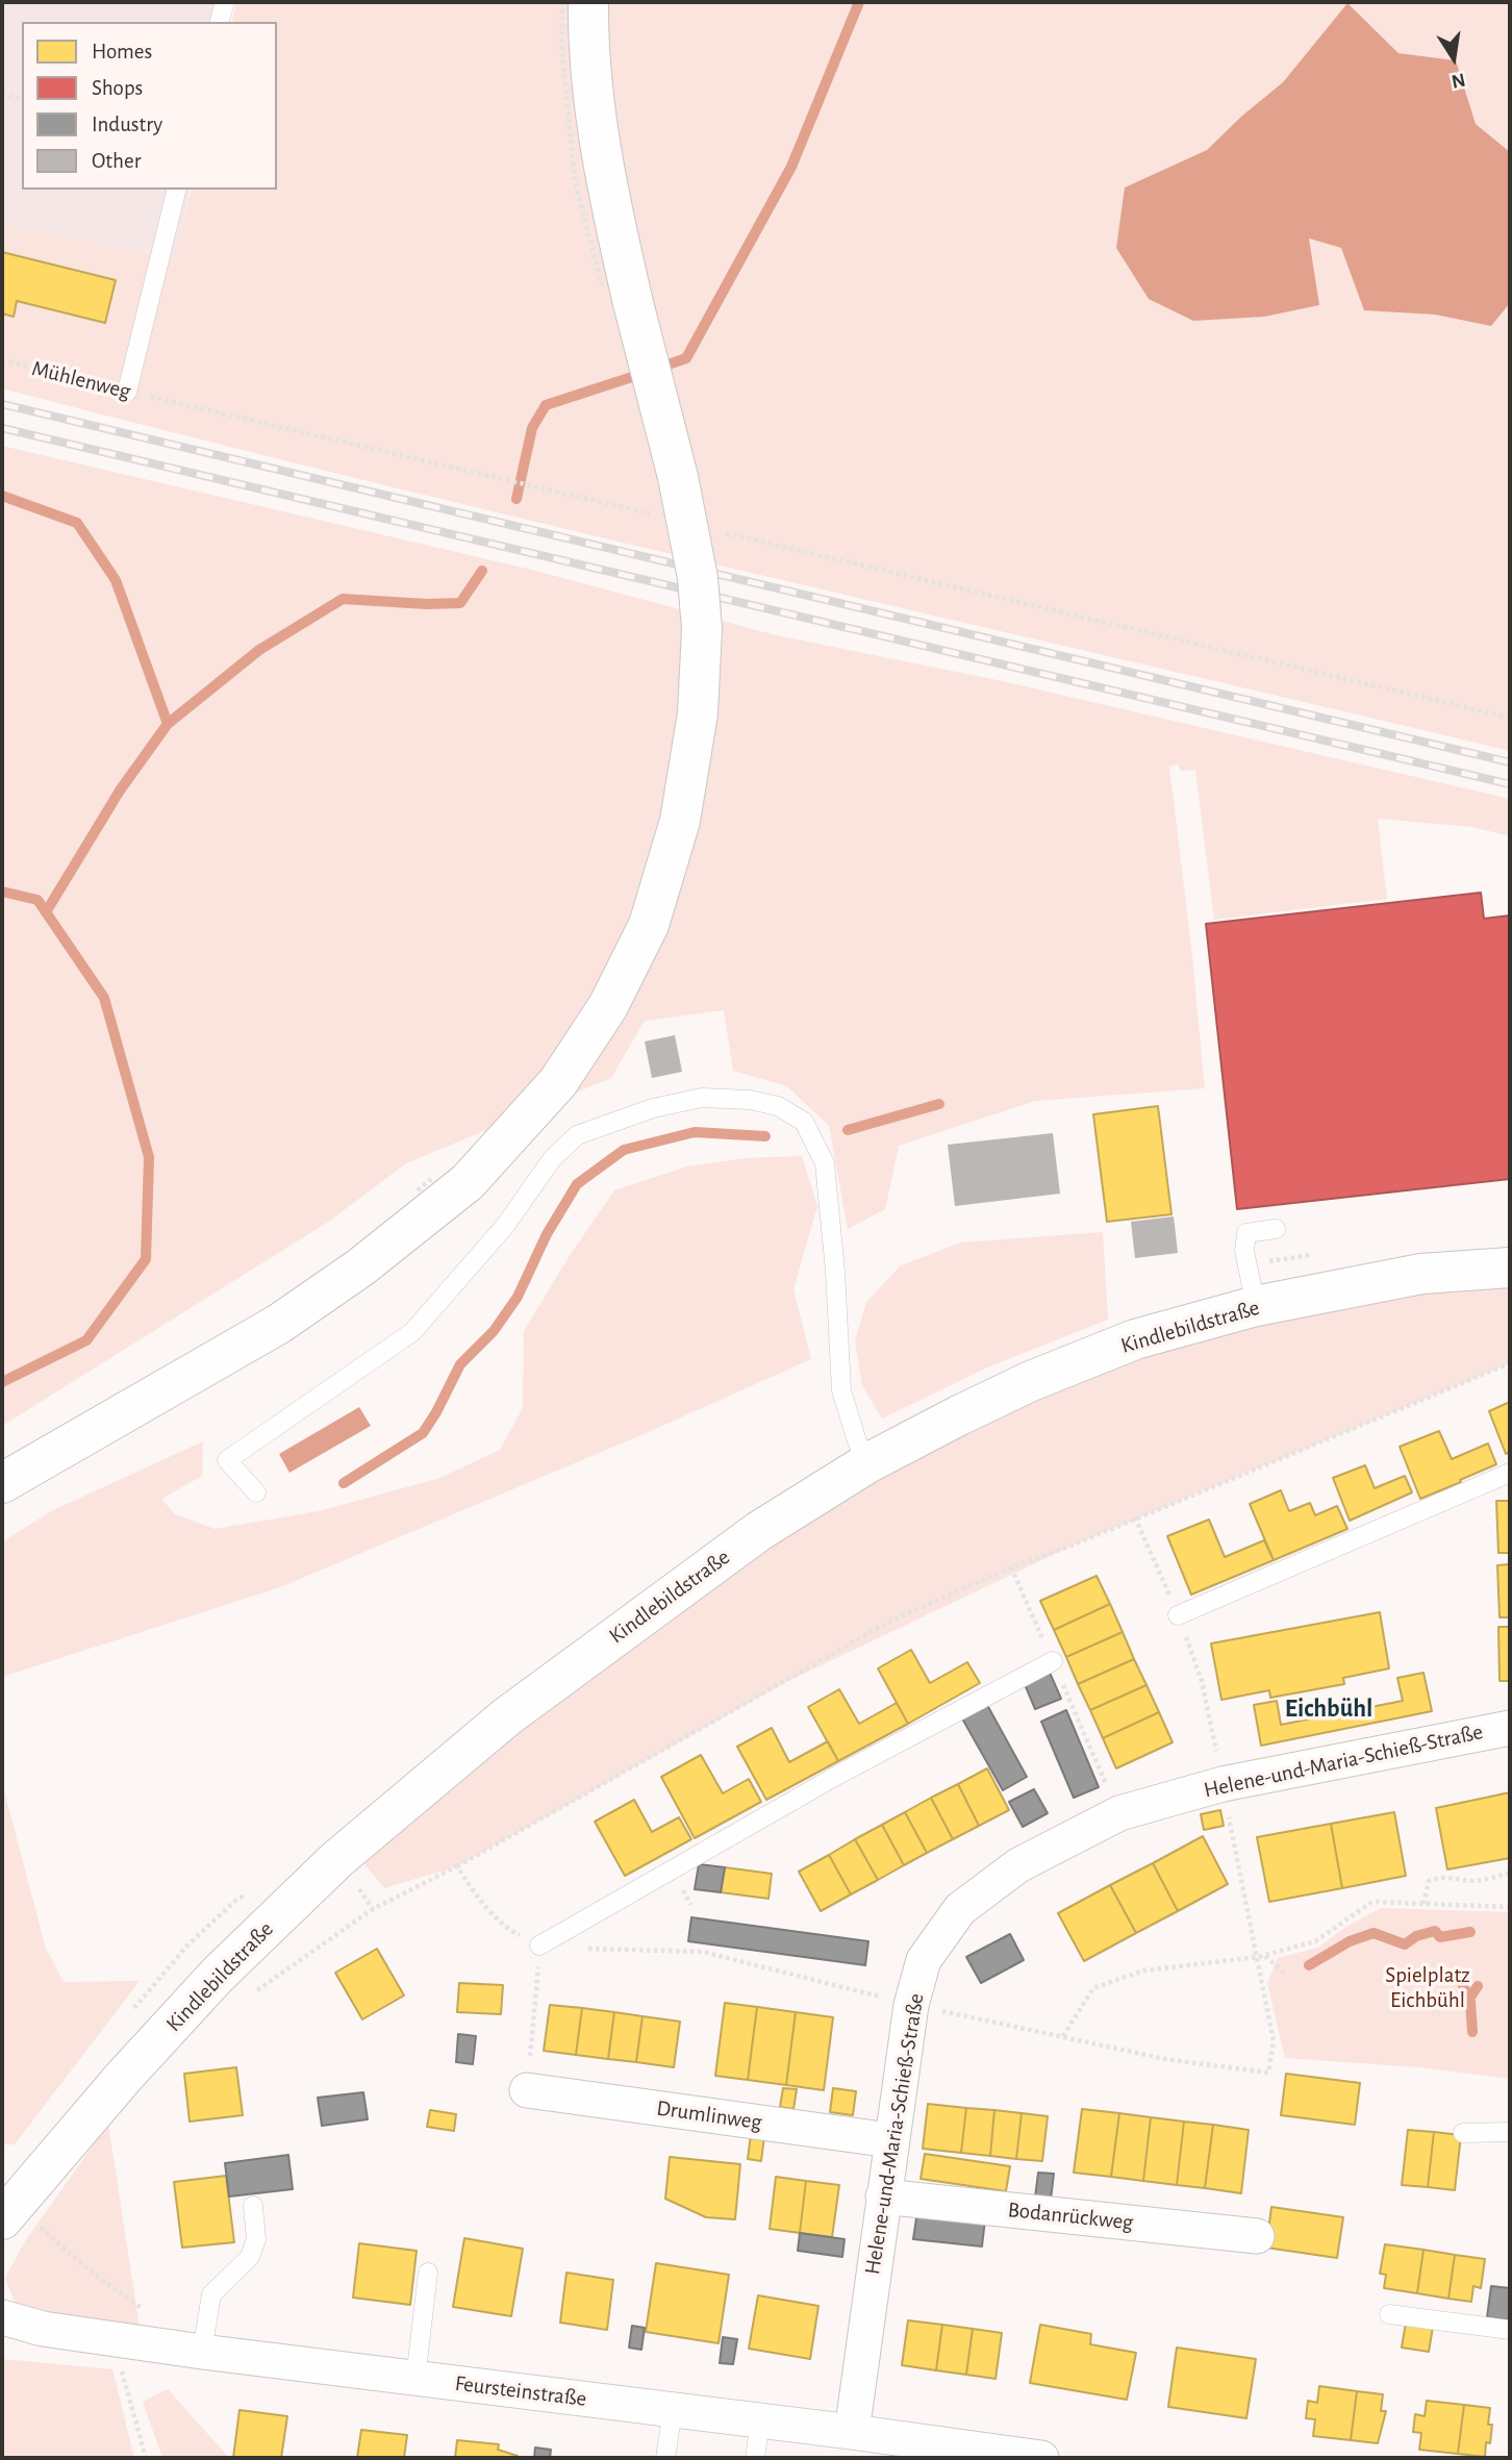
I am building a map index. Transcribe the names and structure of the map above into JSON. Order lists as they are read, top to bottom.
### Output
{
  "streets": {
    "main road": ["Kindlebildstraße"],
    "street": [
      "Helene-und-Maria-Schieß-Straße",
      "Drumlinweg",
      "Bodanrückweg",
      "Feursteinstraße"
    ],
    "path": ["Mühlenweg"]
  },
  "crossings": [
    ["Helene-und-Maria-Schieß-Straße", "Drumlinweg"],
    ["Helene-und-Maria-Schieß-Straße", "Bodanrückweg"],
    ["Helene-und-Maria-Schieß-Straße", "Feursteinstraße"]
  ],
  "districts": ["Eichbühl"],
  "parks": ["Spielplatz Eichbühl"],
  "legend": [
    "Homes",
    "Shops",
    "Industry",
    "Other"
  ],
  "north": "bottom"
}
